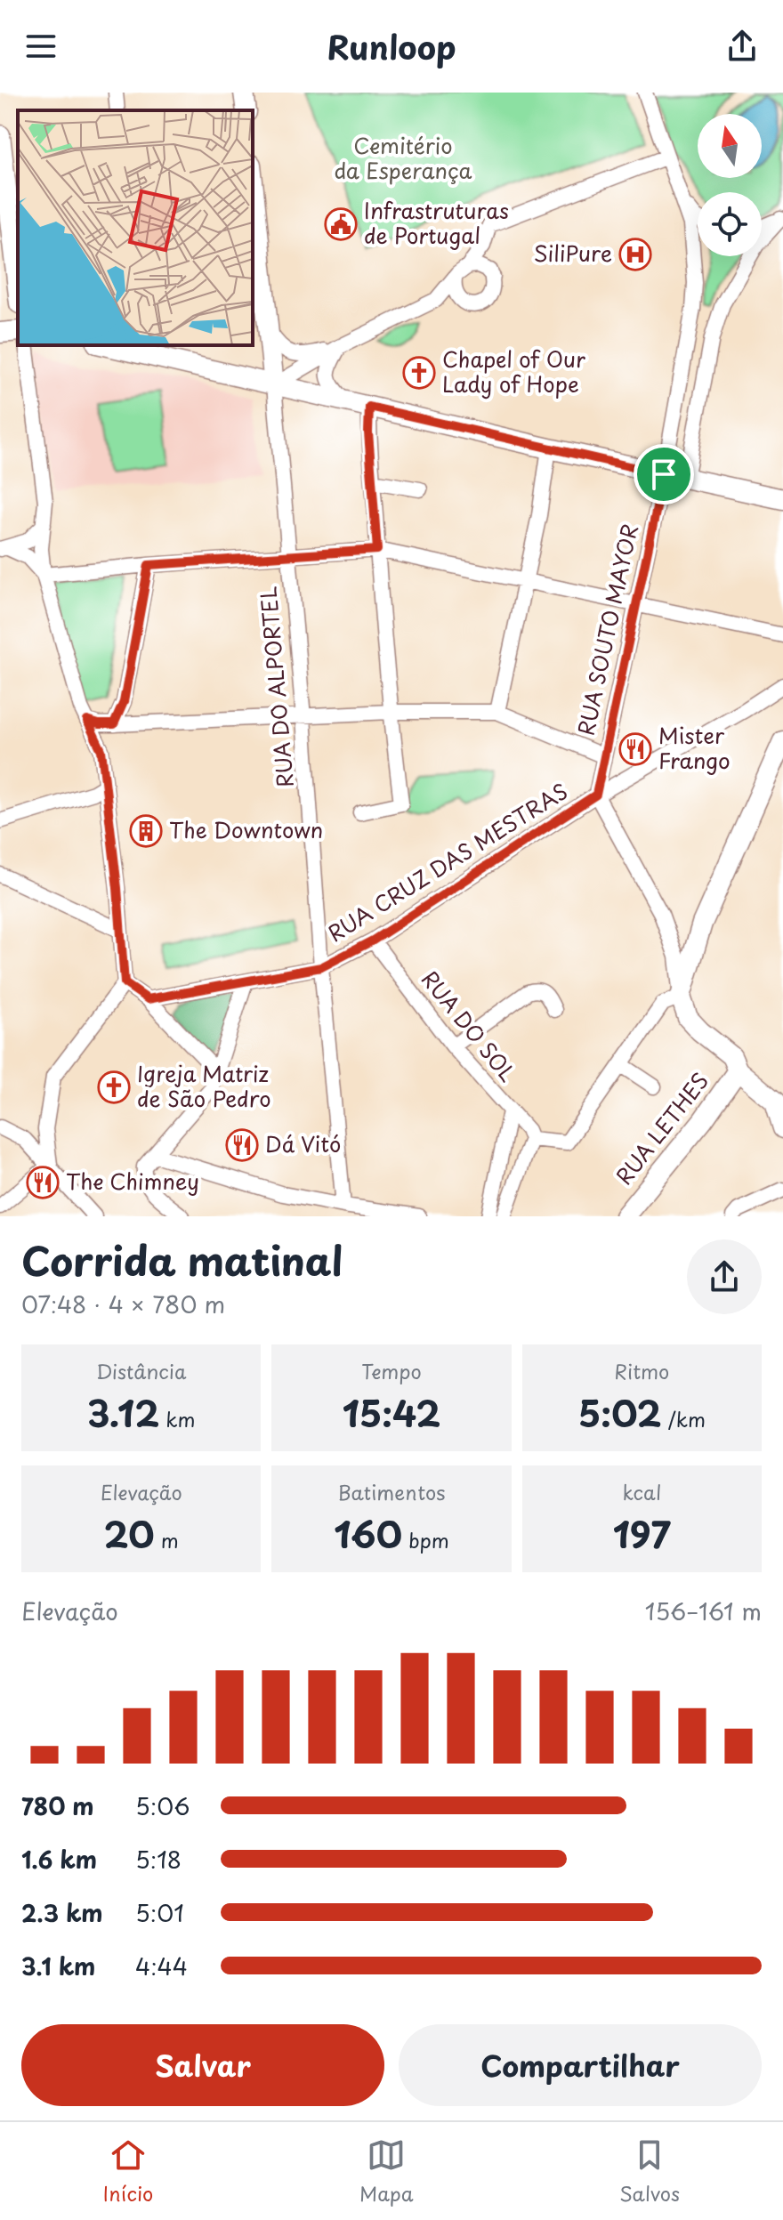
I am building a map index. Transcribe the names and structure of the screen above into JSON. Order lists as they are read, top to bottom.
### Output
{
  "streets": {
    "street": [
      "RUA SOUTO MAYOR",
      "RUA DO ALPORTEL",
      "RUA CRUZ DAS MESTRAS",
      "RUA DO SOL",
      "RUA LETHES"
    ]
  },
  "crossings": [
    ["RUA SOUTO MAYOR", "RUA CRUZ DAS MESTRAS"],
    ["RUA DO ALPORTEL", "RUA CRUZ DAS MESTRAS"],
    ["RUA CRUZ DAS MESTRAS", "RUA DO SOL"]
  ],
  "parks": ["Cemitério da Esperança"],
  "places": {
    "public building": ["Infrastruturas de Portugal"],
    "hospital": ["SiliPure"],
    "church": ["Chapel of Our Lady of Hope", "Igreja Matriz de São Pedro"],
    "restaurant": ["Mister Frango", "Dá Vitó", "The Chimney"],
    "building": ["The Downtown"]
  },
  "north": "top",
  "page": {
    "header": "Runloop",
    "heading": ["Corrida matinal", "07:48 · 4 × 780 m"],
    "stats": [
      ["Distância", "3.12 km"],
      ["Tempo", "15:42"],
      ["Ritmo", "5:02 /km"],
      ["Elevação", "20 m"],
      ["Batimentos", "160 bpm"],
      ["kcal", "197"]
    ],
    "chart": ["Elevação", "156–161 m"],
    "list": [
      {
        "name": "780 m",
        "note": "5:06"
      },
      {
        "name": "1.6 km",
        "note": "5:18"
      },
      {
        "name": "2.3 km",
        "note": "5:01"
      },
      {
        "name": "3.1 km",
        "note": "4:44"
      }
    ],
    "buttons": ["Salvar", "Compartilhar"],
    "tabs": ["Início", "Mapa", "Salvos"]
  }
}
